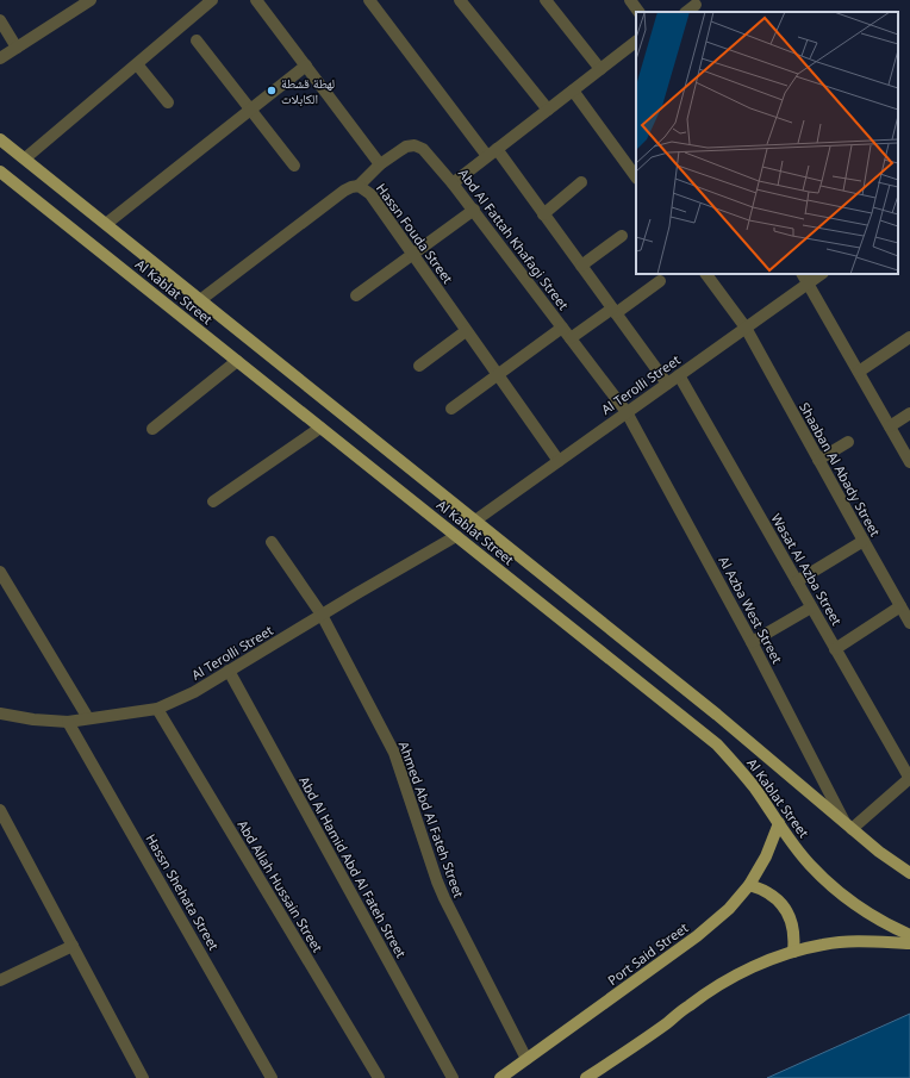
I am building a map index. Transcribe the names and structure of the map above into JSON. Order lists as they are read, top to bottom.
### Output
{
  "streets": {
    "main road": ["Al Kablat Street", "Port Said Street"],
    "street": [
      "Hassn Fouda Street",
      "Abd Al Fattah Khafagi Street",
      "Al Terolli Street",
      "Shaaban Al Abady Street",
      "Wasat Al Azba Street",
      "Al Azba West Street",
      "Ahmed Abd Al Fateh Street",
      "Abd Al Hamid Abd Al Fateh Street",
      "Abd Allah Hussain Street",
      "Hassn Shehata Street"
    ]
  },
  "crossings": [
    ["Hassn Fouda Street", "Abd Al Fattah Khafagi Street"],
    ["Hassn Fouda Street", "Al Kablat Street"],
    ["Hassn Fouda Street", "Al Terolli Street"],
    ["Abd Al Fattah Khafagi Street", "Al Terolli Street"],
    ["Abd Al Fattah Khafagi Street", "Al Azba West Street"],
    ["Al Kablat Street", "Al Terolli Street"],
    ["Al Kablat Street", "Al Azba West Street"],
    ["Al Kablat Street", "Port Said Street"],
    ["Al Terolli Street", "Shaaban Al Abady Street"],
    ["Al Terolli Street", "Wasat Al Azba Street"],
    ["Al Terolli Street", "Al Azba West Street"],
    ["Al Terolli Street", "Ahmed Abd Al Fateh Street"],
    ["Al Terolli Street", "Abd Al Hamid Abd Al Fateh Street"],
    ["Al Terolli Street", "Abd Allah Hussain Street"],
    ["Al Terolli Street", "Hassn Shehata Street"],
    ["Ahmed Abd Al Fateh Street", "Port Said Street"]
  ],
  "places": ["لهطة قشطة الكابلات"]
}
